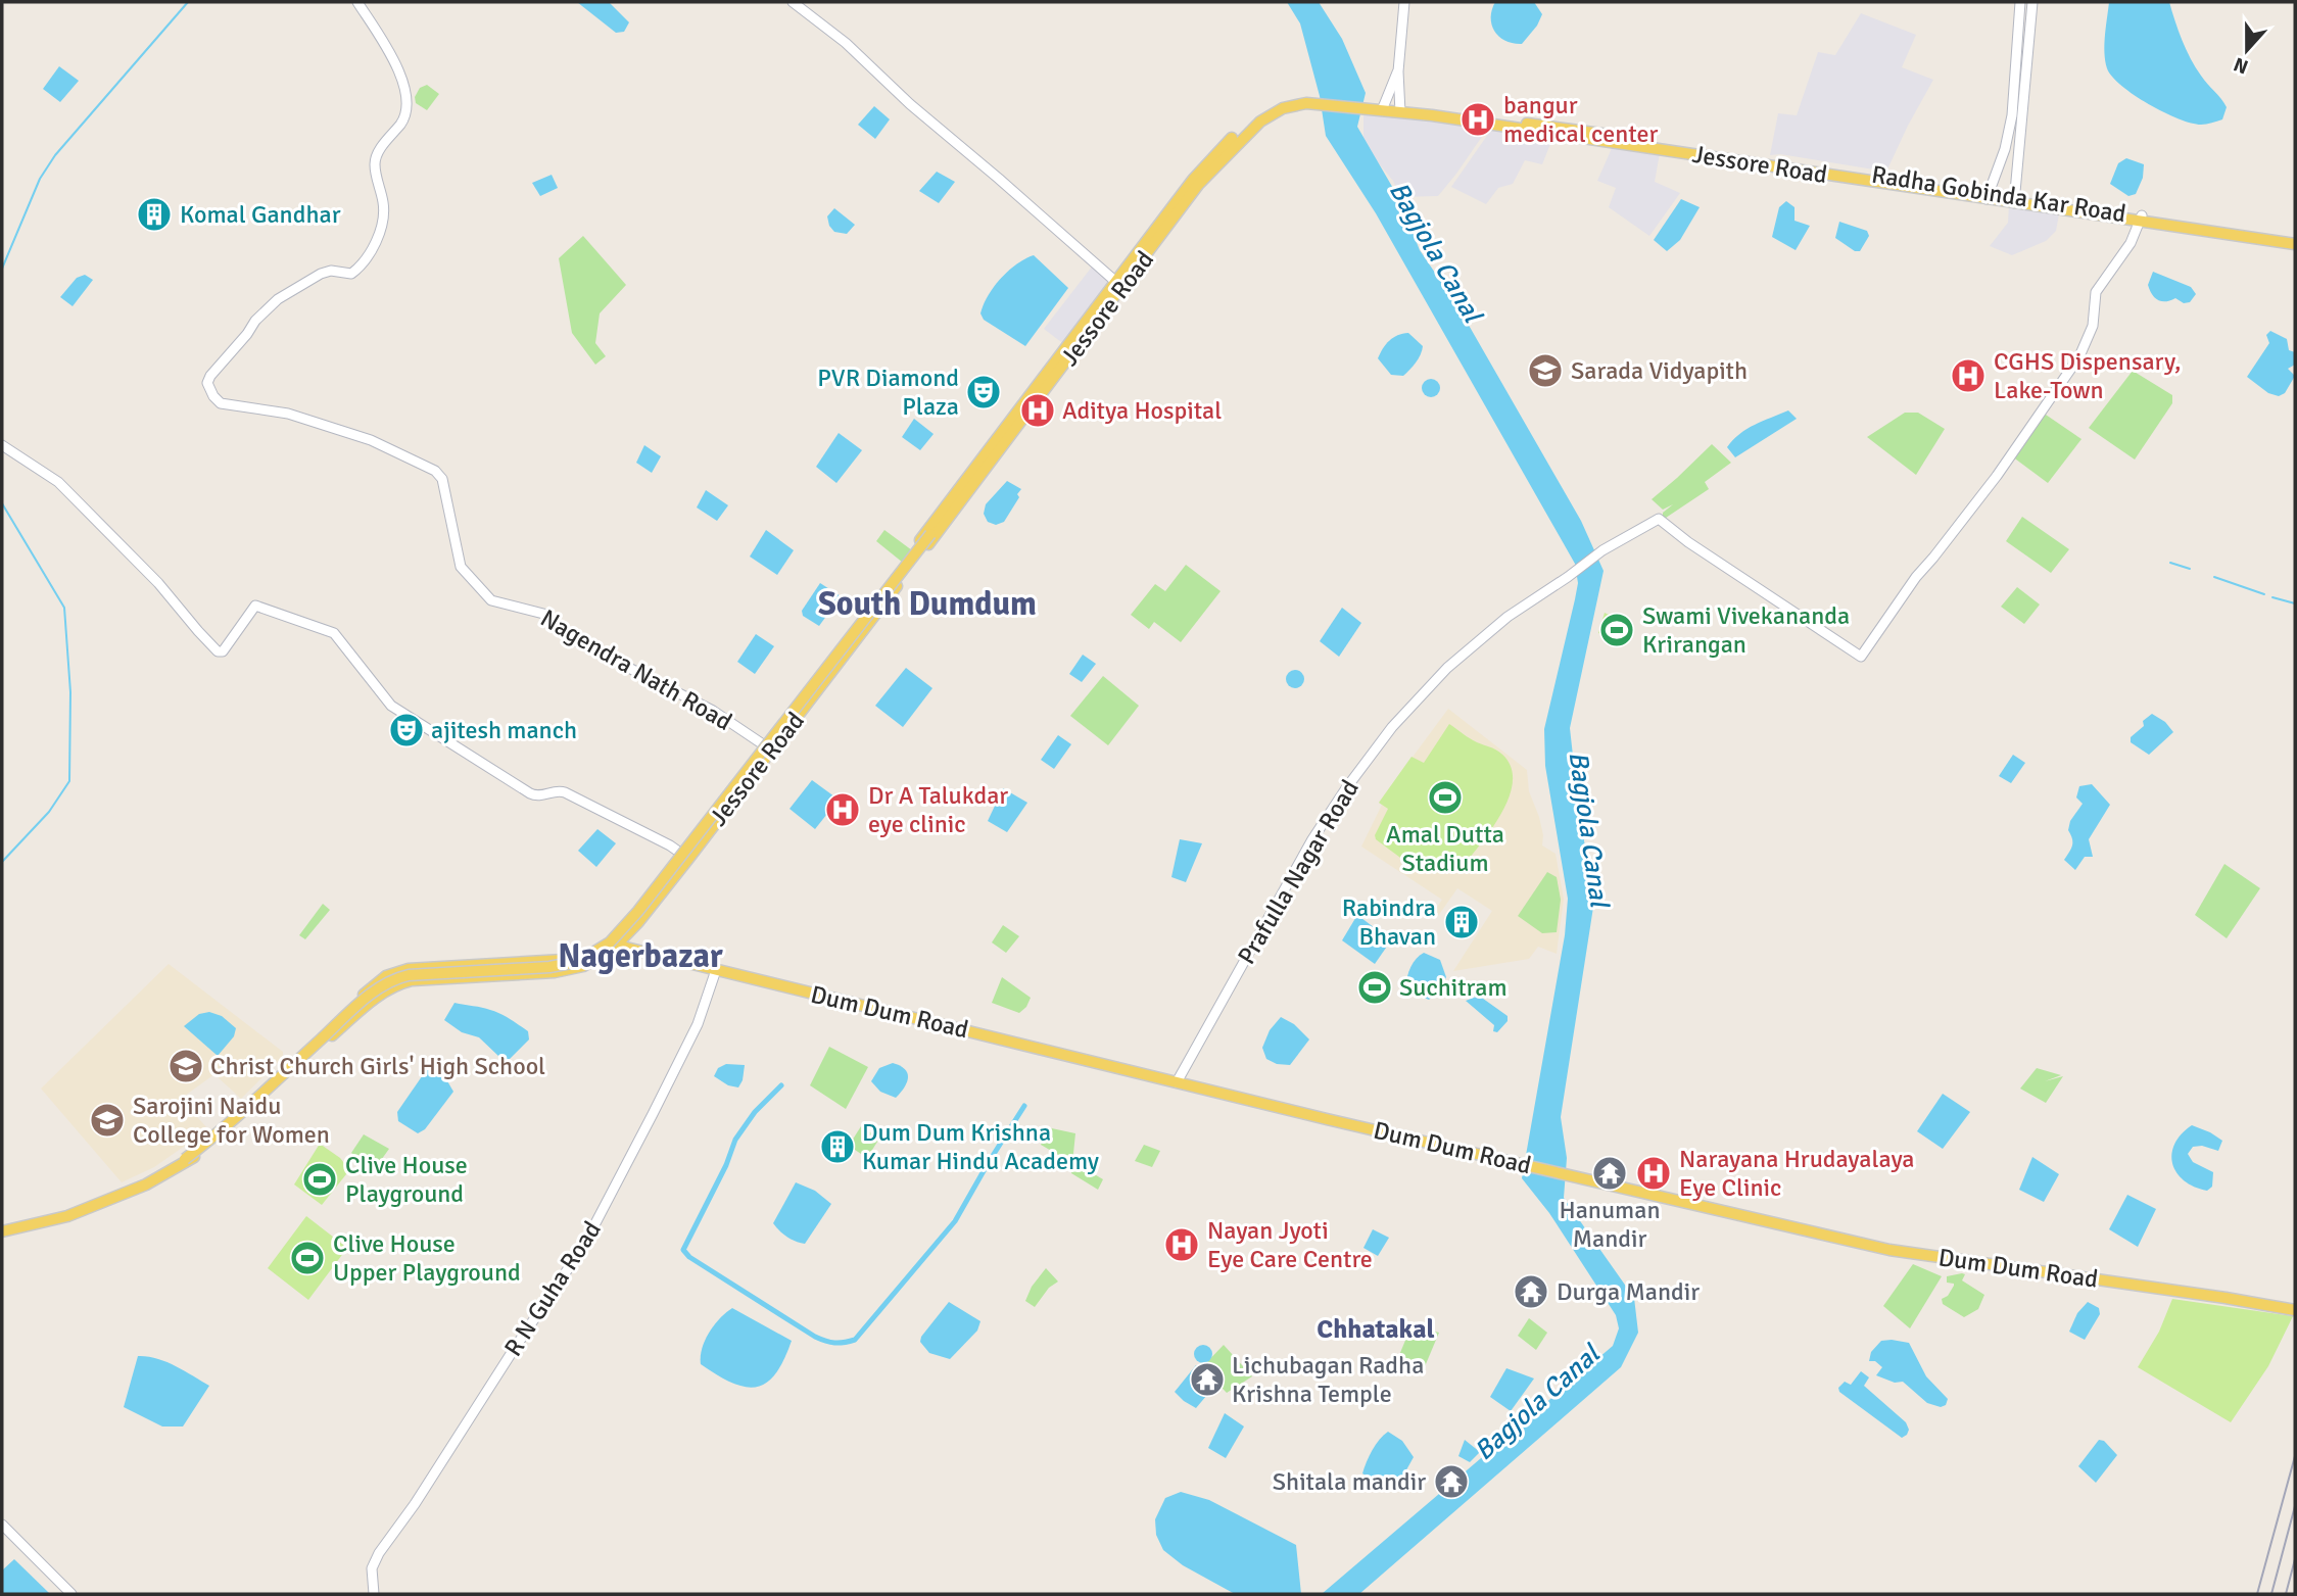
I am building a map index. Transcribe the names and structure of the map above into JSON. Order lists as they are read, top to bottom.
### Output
{
  "streets": {
    "main road": ["Jessore Road", "Radha Gobinda Kar Road", "Dum Dum Road"],
    "street": ["Nagendra Nath Road", "Prafulla Nagar Road", "R N Guha Road"]
  },
  "crossings": [
    ["Jessore Road", "Radha Gobinda Kar Road"],
    ["Jessore Road", "Nagendra Nath Road"],
    ["Jessore Road", "Dum Dum Road"],
    ["Radha Gobinda Kar Road", "Prafulla Nagar Road"],
    ["Prafulla Nagar Road", "Dum Dum Road"],
    ["Dum Dum Road", "R N Guha Road"]
  ],
  "districts": ["South Dumdum", "Nagerbazar", "Chhatakal"],
  "water": ["Bagjola Canal"],
  "places": {
    "hospital": [
      "bangur medical center",
      "CGHS Dispensary, Lake-Town",
      "Aditya Hospital",
      "Dr A Talukdar eye clinic",
      "Narayana Hrudayalaya Eye Clinic",
      "Nayan Jyoti Eye Care Centre"
    ],
    "building": ["Komal Gandhar", "Rabindra Bhavan", "Dum Dum Krishna Kumar Hindu Academy"],
    "school or university": ["Sarada Vidyapith", "Christ Church Girls' High School", "Sarojini Naidu College for Women"],
    "theatre": ["PVR Diamond Plaza", "ajitesh manch"],
    "sports": [
      "Swami Vivekananda Krirangan",
      "Amal Dutta Stadium",
      "Suchitram",
      "Clive House Playground",
      "Clive House Upper Playground"
    ],
    "temple": [
      "Hanuman Mandir",
      "Durga Mandir",
      "Lichubagan Radha Krishna Temple",
      "Shitala mandir"
    ]
  },
  "north": "bottom"
}
